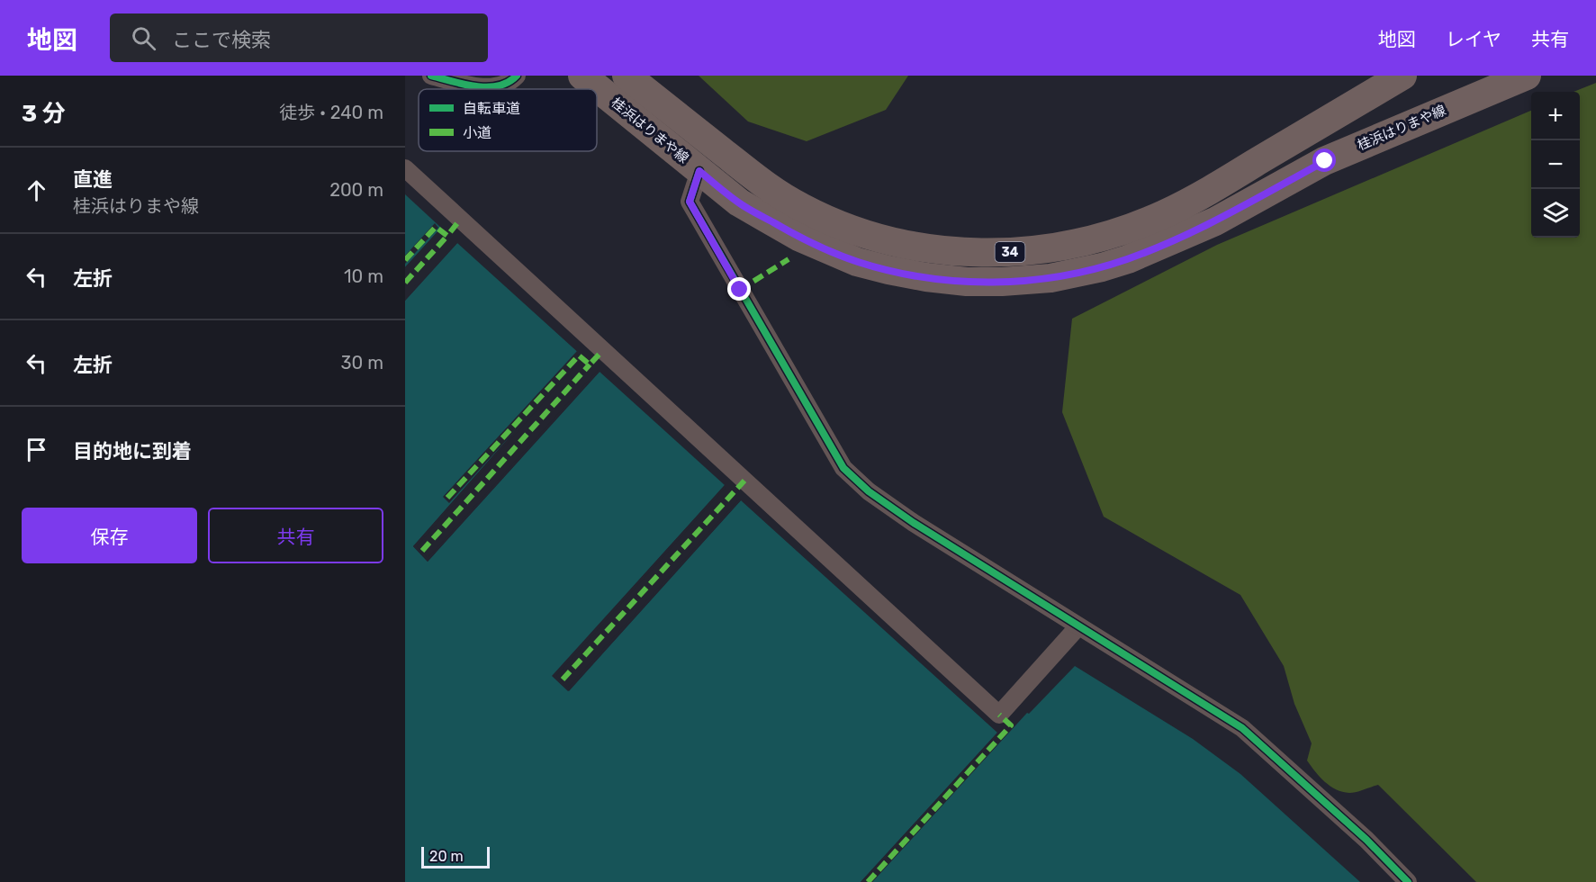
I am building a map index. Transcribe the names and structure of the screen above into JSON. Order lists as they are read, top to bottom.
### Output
{
  "streets": {
    "main road": ["桂浜はりまや線", "34"]
  },
  "legend": ["自転車道", "小道"],
  "scale_bar": "20 m",
  "page": {
    "header": "地図",
    "search": "ここで検索",
    "nav": ["地図", "レイヤ", "共有"],
    "heading": ["3 分", "徒歩 · 240 m"],
    "map_buttons": ["+", "−"],
    "list": [
      ["直進", "桂浜はりまや線", "200 m"],
      ["左折", "10 m"],
      ["左折", "30 m"],
      "目的地に到着"
    ],
    "buttons": ["保存", "共有"],
    "scale": "20 m"
  }
}
